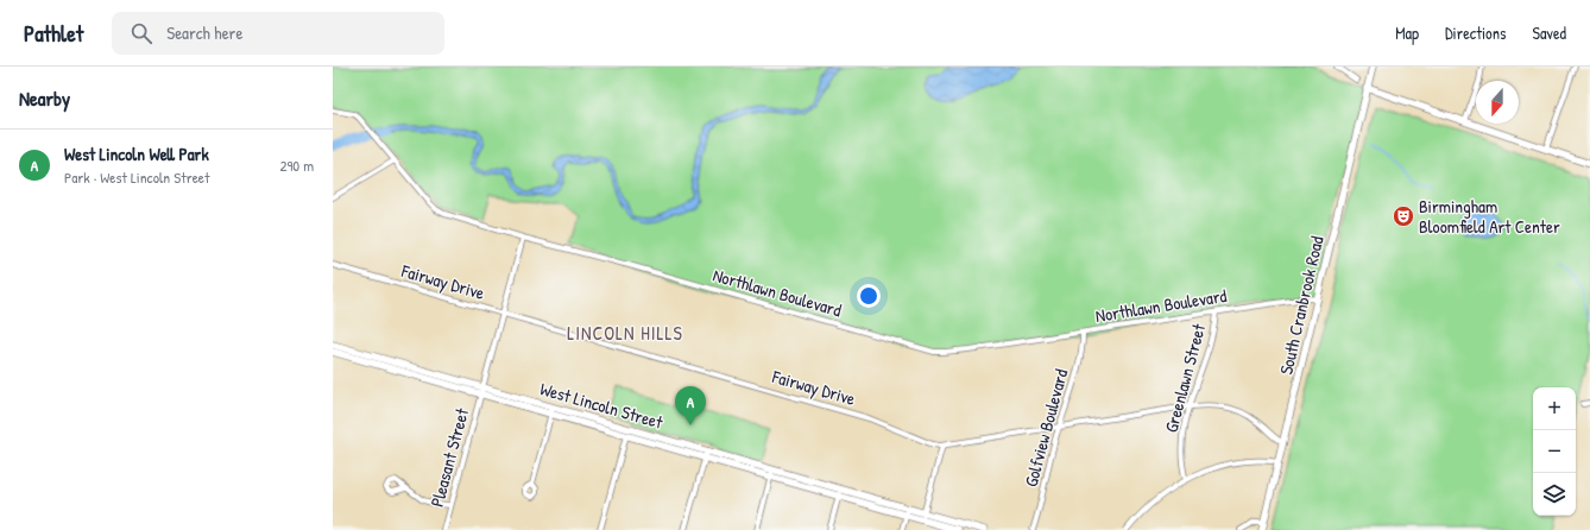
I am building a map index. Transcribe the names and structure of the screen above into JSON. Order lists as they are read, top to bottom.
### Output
{
  "streets": {
    "street": [
      "Fairway Drive",
      "Northlawn Boulevard",
      "South Cranbrook Road",
      "Greenlawn Street",
      "West Lincoln Street",
      "Golfview Boulevard",
      "Pleasant Street"
    ]
  },
  "crossings": [
    ["Fairway Drive", "South Cranbrook Road"],
    ["Fairway Drive", "Greenlawn Street"],
    ["Fairway Drive", "Golfview Boulevard"],
    ["Fairway Drive", "Pleasant Street"],
    ["Northlawn Boulevard", "South Cranbrook Road"],
    ["Northlawn Boulevard", "Greenlawn Street"],
    ["Northlawn Boulevard", "Golfview Boulevard"],
    ["Northlawn Boulevard", "Pleasant Street"],
    ["West Lincoln Street", "Pleasant Street"]
  ],
  "districts": ["LINCOLN HILLS"],
  "places": {
    "theatre": ["Birmingham Bloomfield Art Center"]
  },
  "north": "bottom",
  "page": {
    "header": "Pathlet",
    "search": "Search here",
    "nav": ["Map", "Directions", "Saved"],
    "heading": "Nearby",
    "list": [
      {
        "mark": "A",
        "name": "West Lincoln Well Park",
        "note": "Park · West Lincoln Street",
        "value": "290 m"
      }
    ],
    "pins": "A",
    "map_buttons": ["+", "−"]
  }
}
